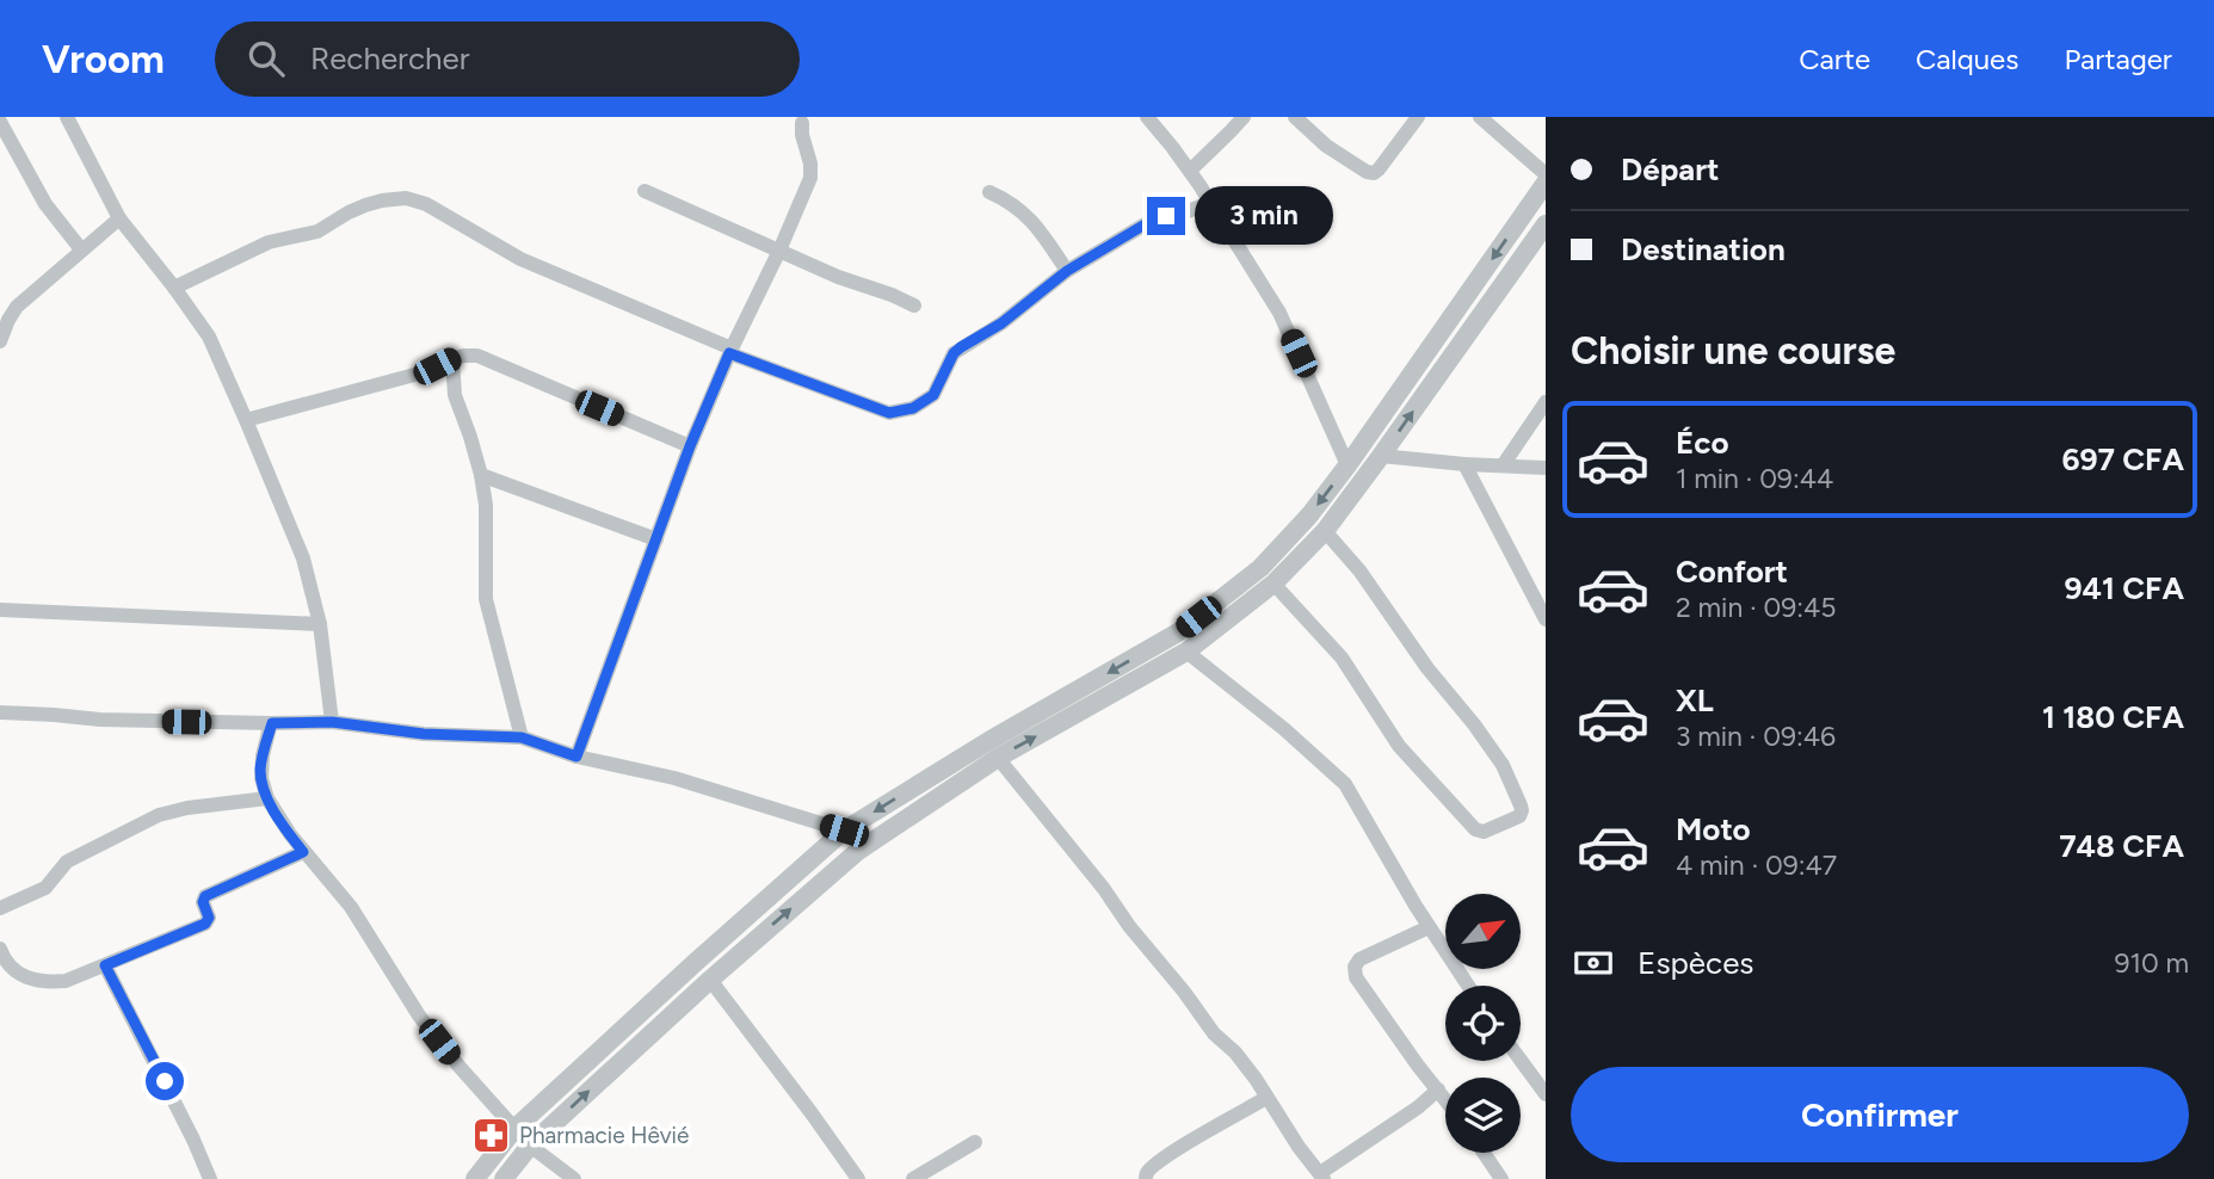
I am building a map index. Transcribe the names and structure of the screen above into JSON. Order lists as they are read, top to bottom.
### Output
{
  "places": {
    "pharmacy": ["Pharmacie Hêvié"]
  },
  "north": "top right",
  "page": {
    "header": "Vroom",
    "search": "Rechercher",
    "nav": ["Carte", "Calques", "Partager"],
    "banner": ["Départ", "Destination"],
    "bubble": "3 min",
    "heading": "Choisir une course",
    "list": [
      {
        "name": "Éco",
        "note": "1 min · 09:44",
        "value": "697 CFA"
      },
      {
        "name": "Confort",
        "note": "2 min · 09:45",
        "value": "941 CFA"
      },
      {
        "name": "XL",
        "note": "3 min · 09:46",
        "value": "1 180 CFA"
      },
      {
        "name": "Moto",
        "note": "4 min · 09:47",
        "value": "748 CFA"
      }
    ],
    "pay": ["Espèces", "910 m"],
    "buttons": "Confirmer"
  }
}
